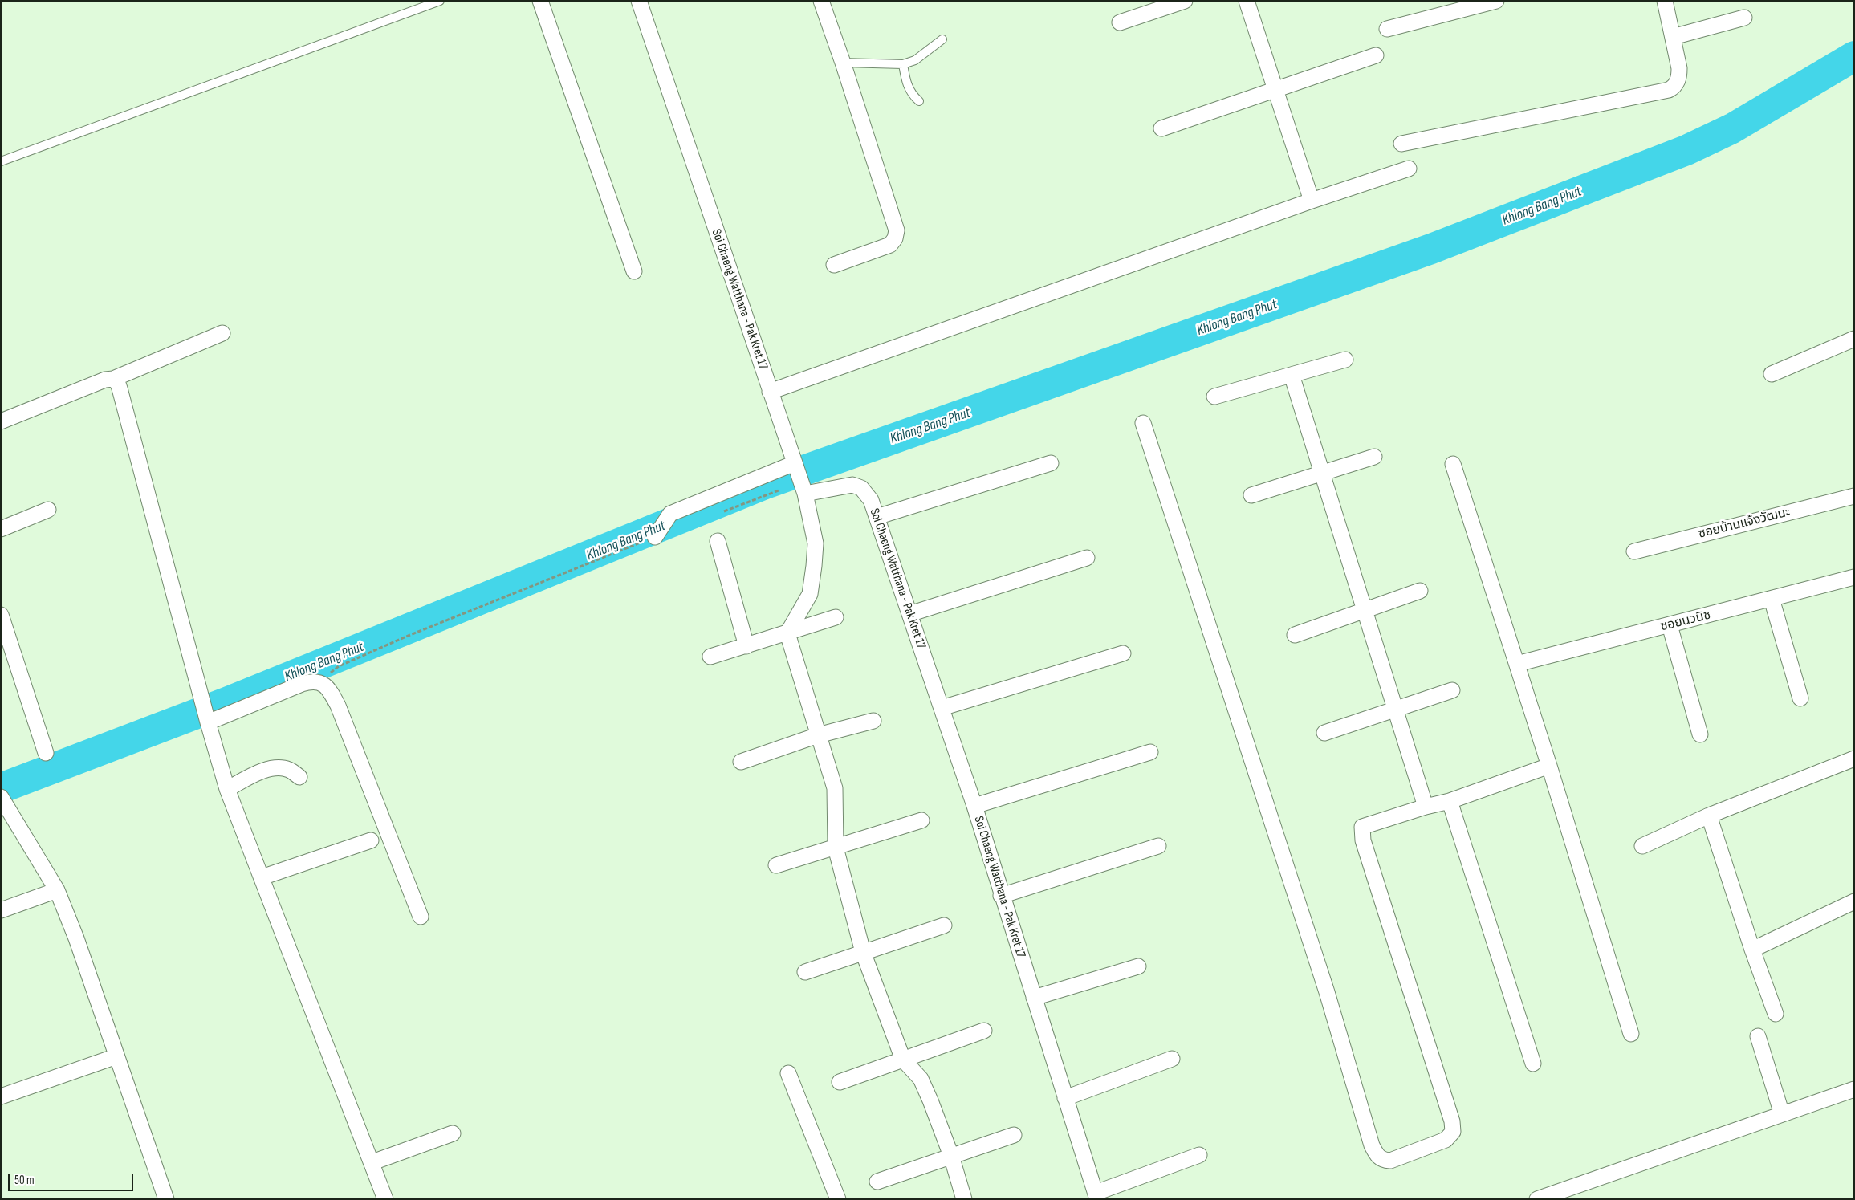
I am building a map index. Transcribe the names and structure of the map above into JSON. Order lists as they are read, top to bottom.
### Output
{
  "streets": {
    "street": ["Soi Chaeng Watthana - Pak Kret 17", "ซอยบ้านแจ้งวัฒนะ", "ซอยนวนิช"]
  },
  "water": ["Khlong Bang Phut"],
  "scale_bar": "50 m"
}
